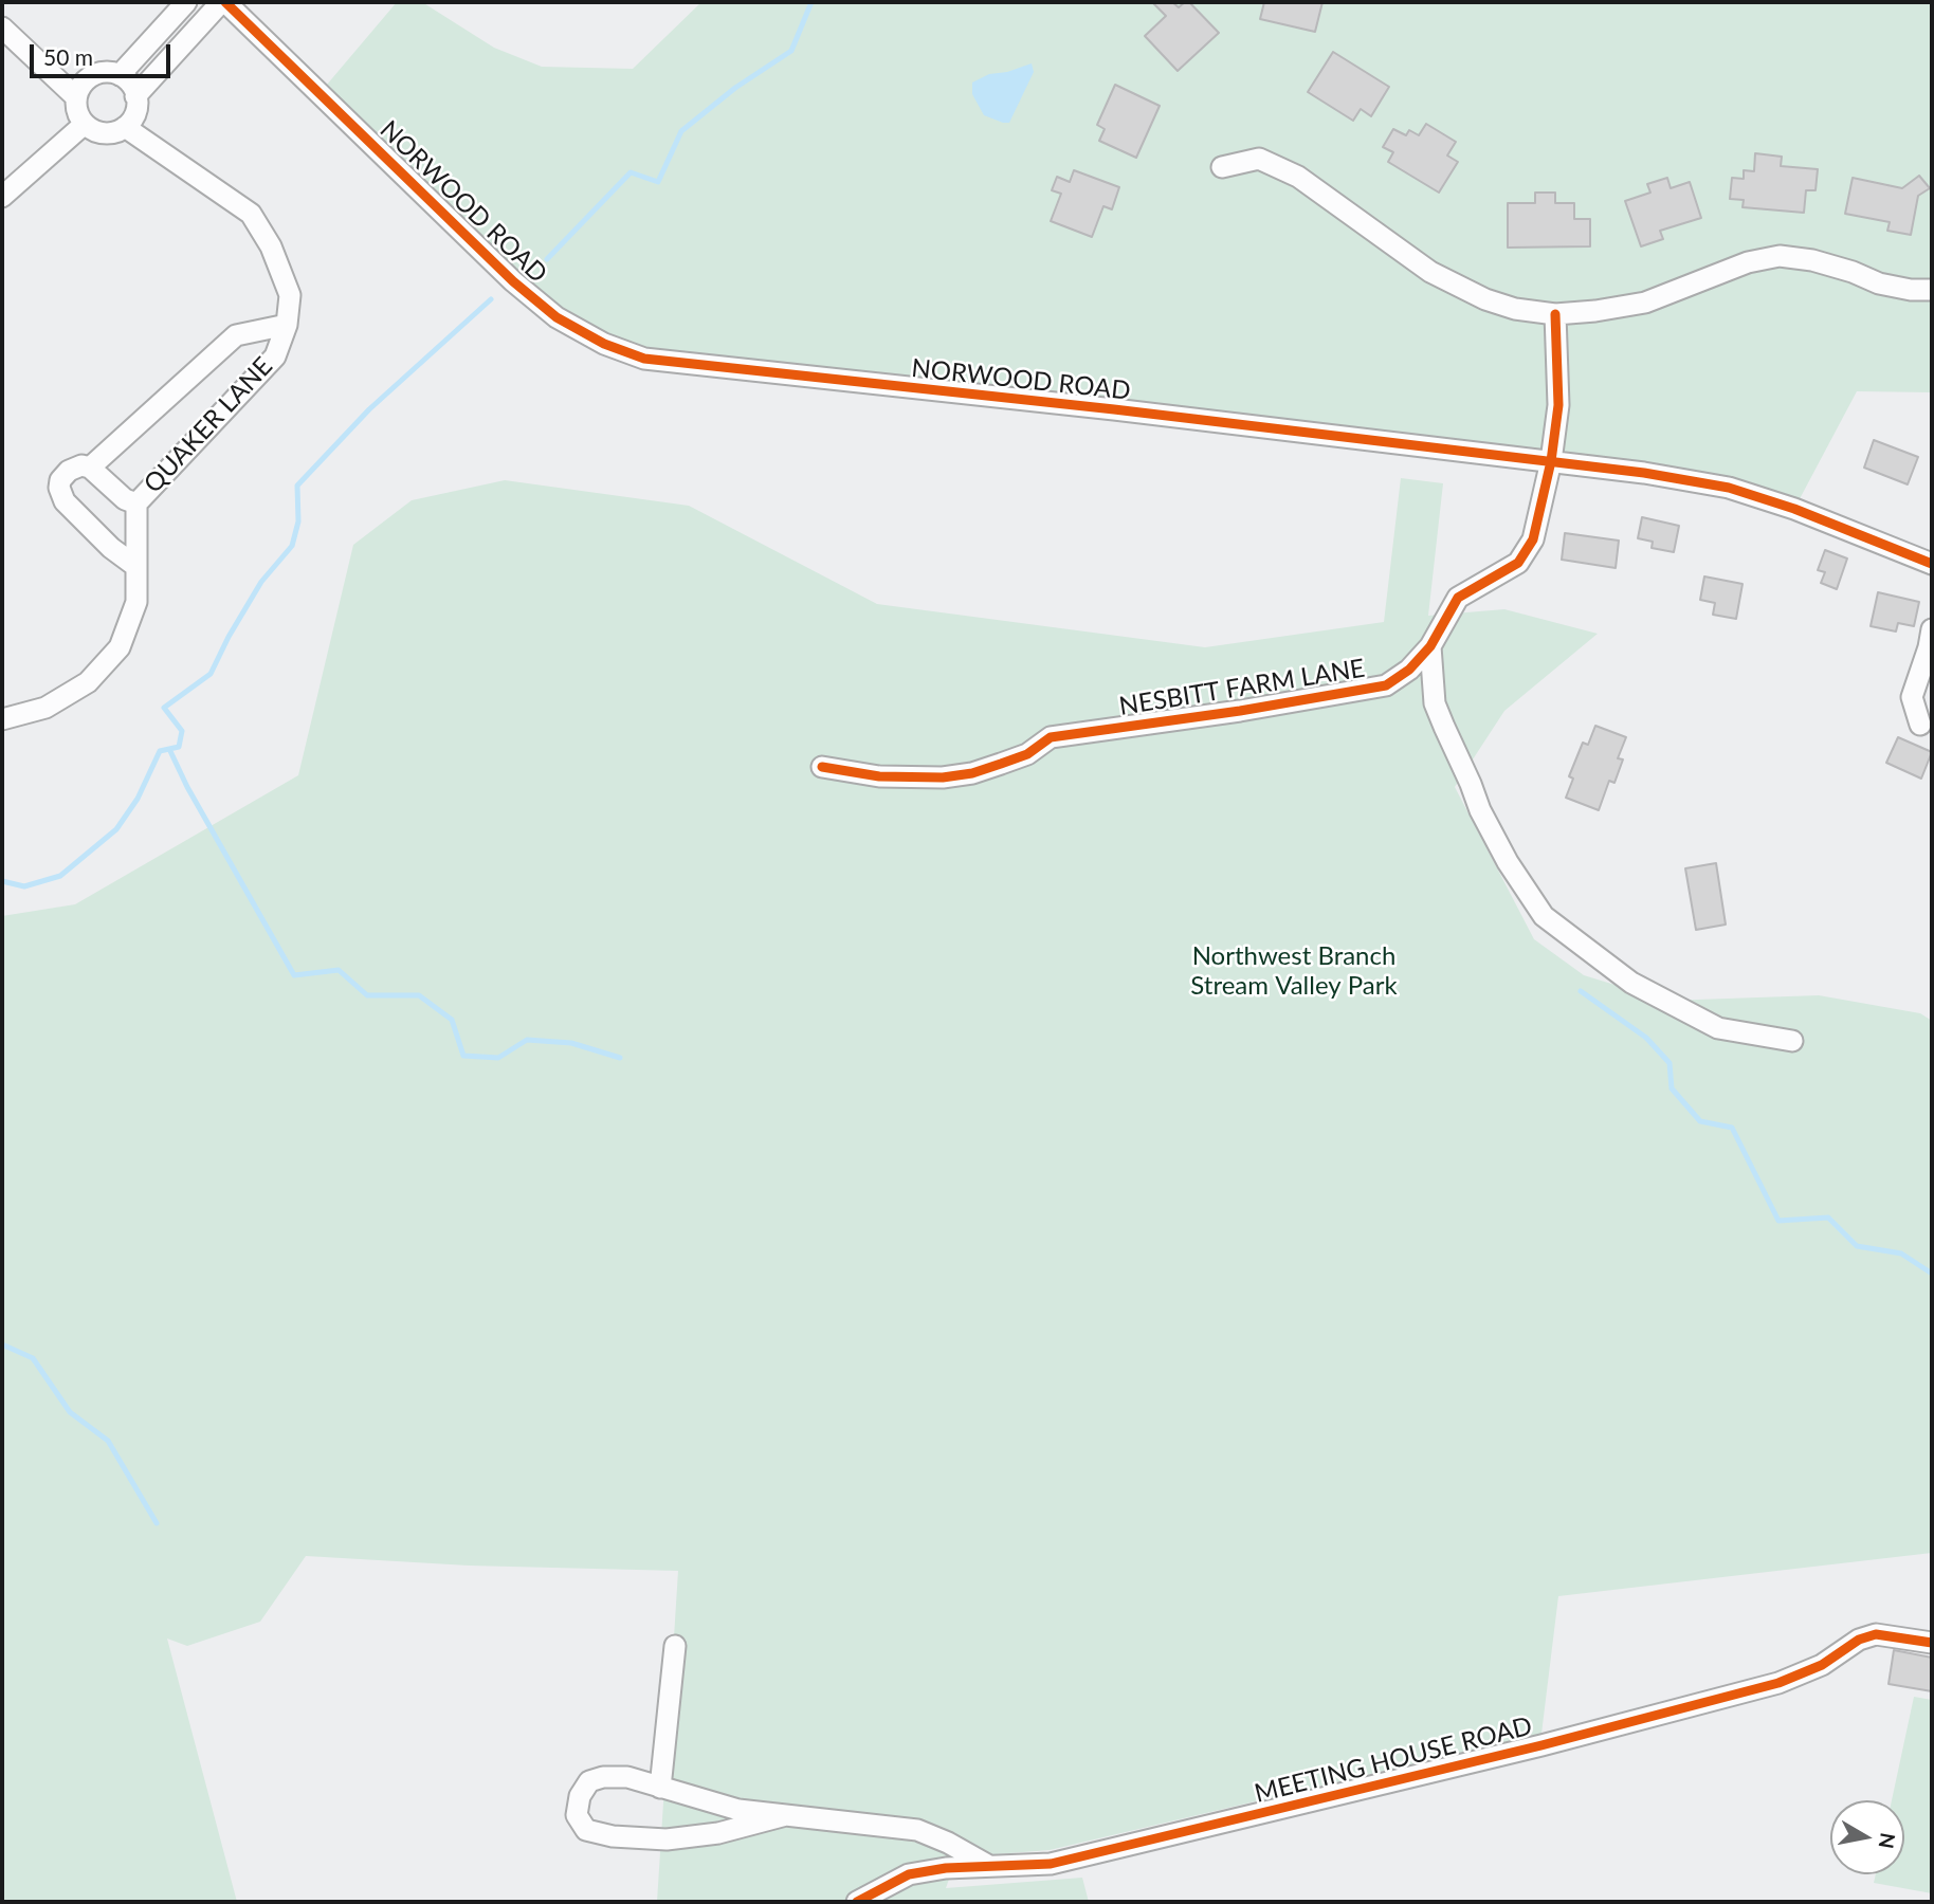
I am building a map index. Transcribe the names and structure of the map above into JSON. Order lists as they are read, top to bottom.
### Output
{
  "streets": {
    "street": [
      "NORWOOD ROAD",
      "QUAKER LANE",
      "NESBITT FARM LANE",
      "MEETING HOUSE ROAD"
    ]
  },
  "crossings": [
    ["NORWOOD ROAD", "NESBITT FARM LANE"]
  ],
  "parks": ["Northwest Branch Stream Valley Park"],
  "scale_bar": "50 m",
  "north": "right"
}
